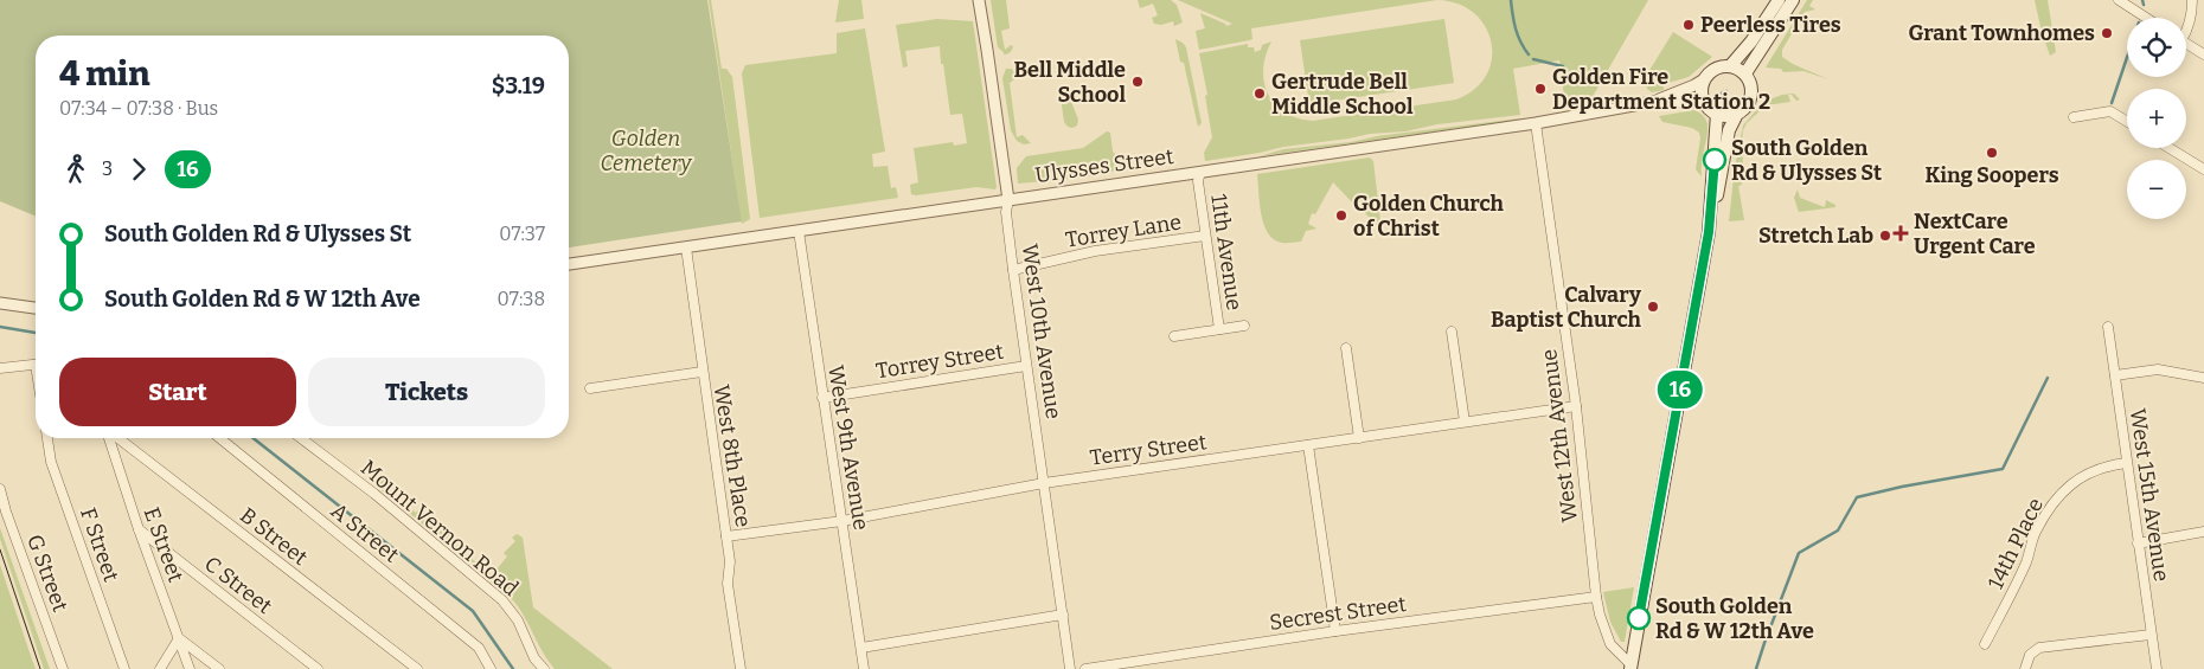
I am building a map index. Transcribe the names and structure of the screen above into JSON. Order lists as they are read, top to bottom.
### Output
{
  "streets": {
    "street": [
      "Ulysses Street",
      "Torrey Lane",
      "11th Avenue",
      "West 10th Avenue",
      "Torrey Street",
      "West 12th Avenue",
      "West 9th Avenue",
      "Terry Street",
      "West 8th Place",
      "West 15th Avenue",
      "Mount Vernon Road",
      "A Street",
      "B Street",
      "14th Place",
      "F Street",
      "E Street",
      "G Street",
      "C Street",
      "Secrest Street"
    ]
  },
  "crossings": [
    ["Ulysses Street", "11th Avenue"],
    ["Ulysses Street", "West 10th Avenue"],
    ["Ulysses Street", "West 12th Avenue"],
    ["Ulysses Street", "West 9th Avenue"],
    ["Ulysses Street", "West 8th Place"],
    ["Torrey Lane", "11th Avenue"],
    ["Torrey Lane", "West 10th Avenue"],
    ["West 10th Avenue", "Torrey Street"],
    ["West 10th Avenue", "Terry Street"],
    ["Torrey Street", "West 9th Avenue"],
    ["West 12th Avenue", "Terry Street"],
    ["West 12th Avenue", "Secrest Street"],
    ["West 9th Avenue", "Terry Street"],
    ["Terry Street", "West 8th Place"],
    ["West 15th Avenue", "14th Place"],
    ["E Street", "C Street"]
  ],
  "parks": ["Golden Cemetery"],
  "places": {
    "other": [
      "Peerless Tires",
      "Grant Townhomes",
      "Bell Middle School",
      "Golden Fire Department Station 2",
      "Gertrude Bell Middle School",
      "King Soopers",
      "South Golden Rd & Ulysses St",
      "Golden Church of Christ",
      "Stretch Lab",
      "Calvary Baptist Church",
      "South Golden Rd & W 12th Ave"
    ],
    "health": ["NextCare Urgent Care"]
  },
  "lines": ["bus line 16"],
  "page": {
    "on_map": "16",
    "map_buttons": ["+", "−"],
    "heading": ["4 min", "07:34 – 07:38 · Bus", "$3.19"],
    "legs": ["3", "16"],
    "list": [
      {
        "name": "South Golden Rd & Ulysses St",
        "value": "07:37"
      },
      {
        "name": "South Golden Rd & W 12th Ave",
        "value": "07:38"
      }
    ],
    "buttons": ["Start", "Tickets"]
  }
}
